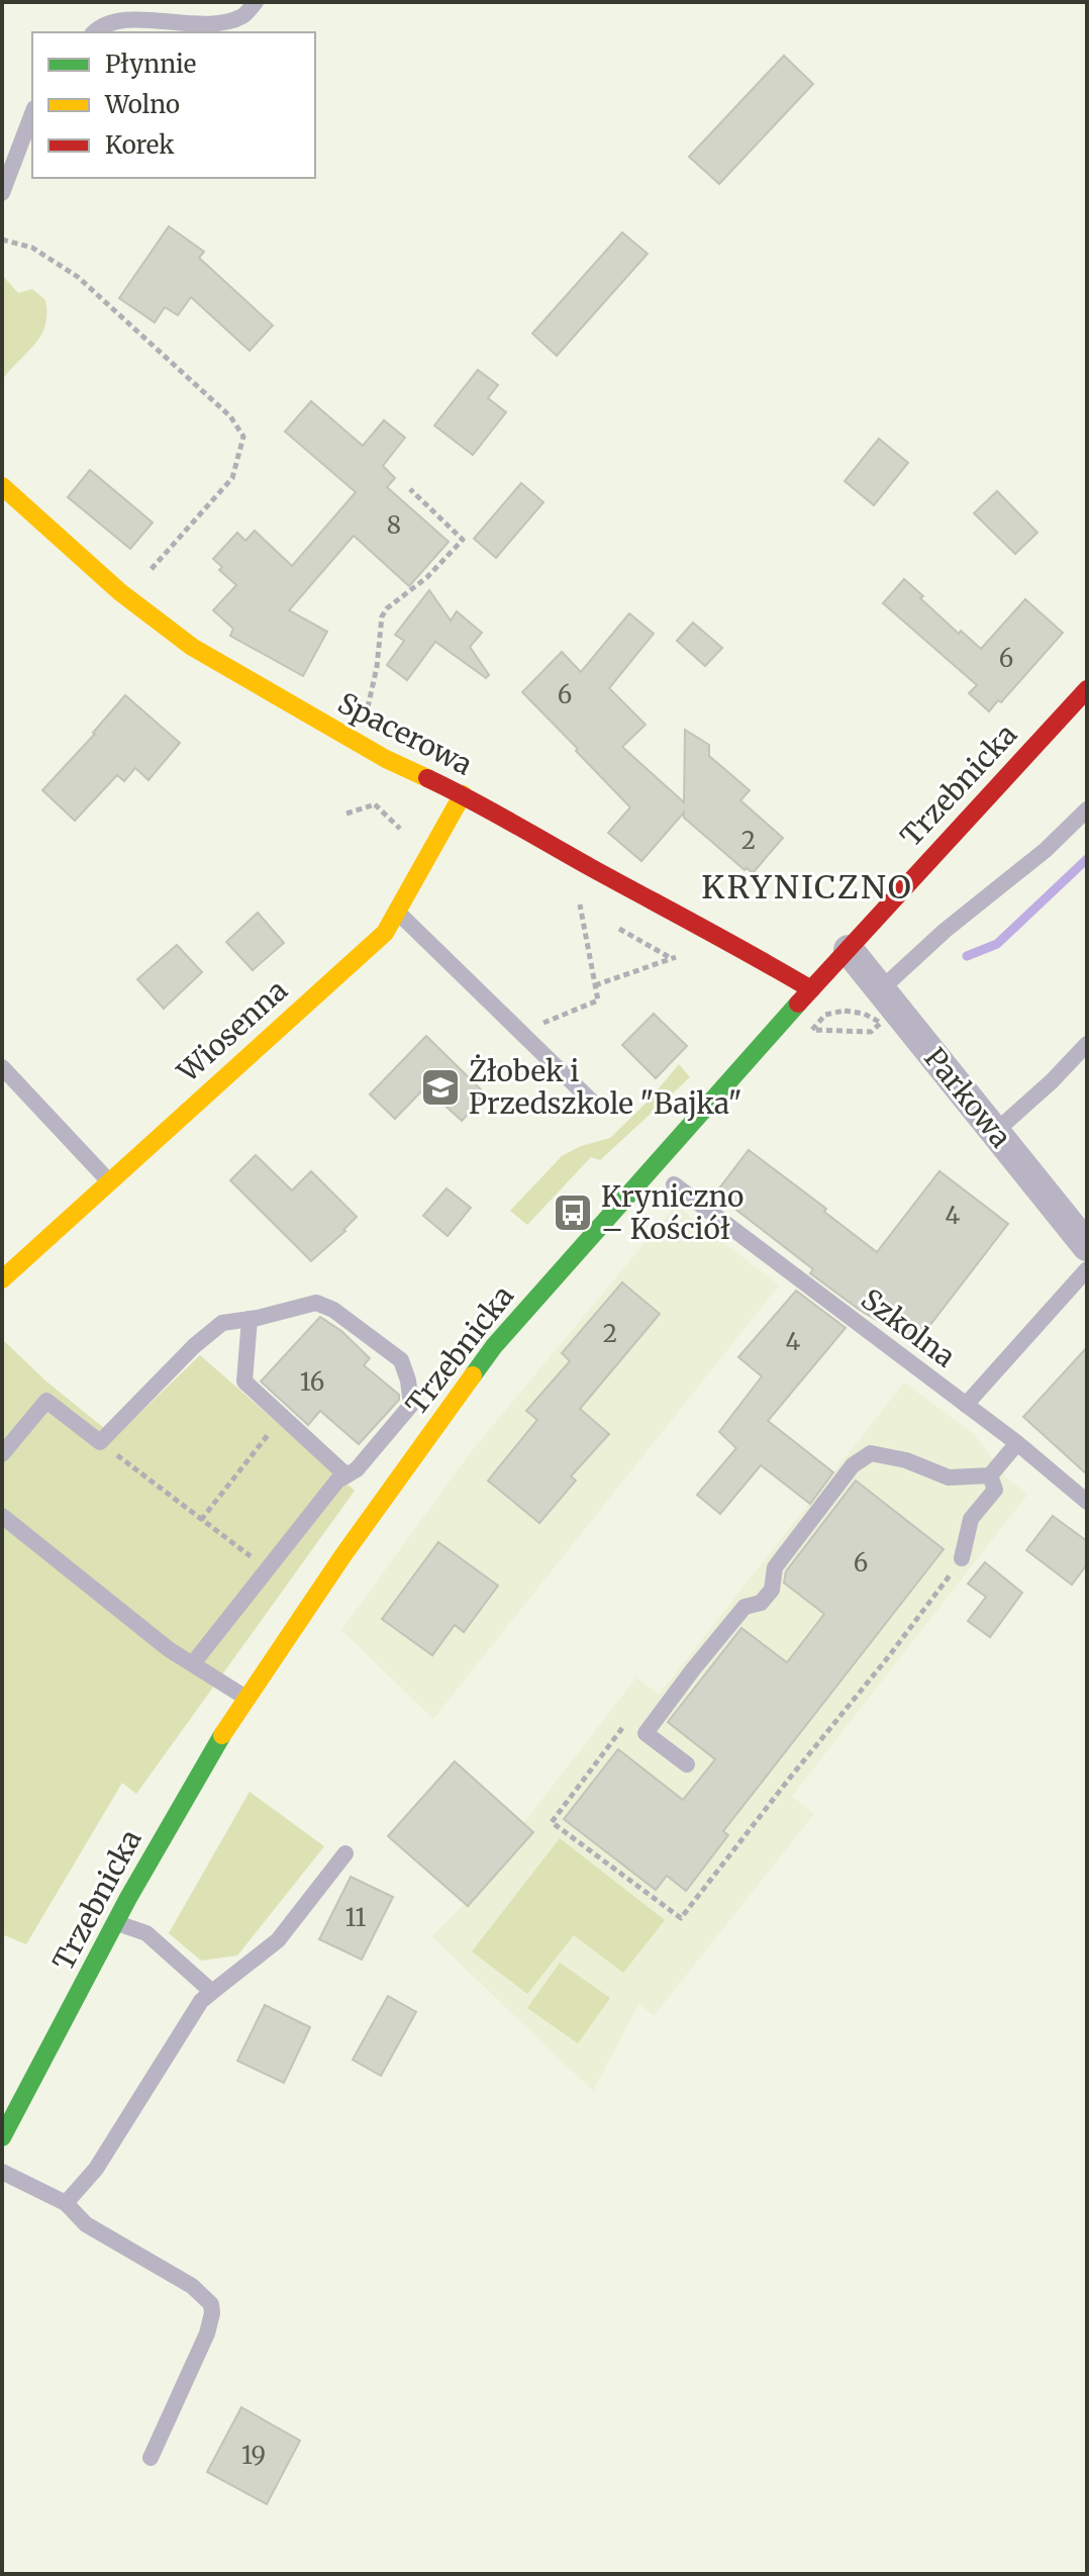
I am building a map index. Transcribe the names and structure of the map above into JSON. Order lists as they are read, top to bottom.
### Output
{
  "streets": {
    "main road": ["Spacerowa", "Trzebnicka", "Wiosenna"],
    "street": ["Parkowa"],
    "lane": ["Szkolna"]
  },
  "crossings": [
    ["Spacerowa", "Trzebnicka"],
    ["Spacerowa", "Wiosenna"],
    ["Trzebnicka", "Parkowa"]
  ],
  "districts": ["KRYNICZNO"],
  "places": {
    "school or university": ["Żłobek i Przedszkole \"Bajka\""],
    "bus stop": ["Kryniczno – Kościół"]
  },
  "house_numbers": [
    "8",
    "6",
    "6",
    "2",
    "4",
    "2",
    "4",
    "16",
    "6",
    "11",
    "19"
  ],
  "legend": ["Płynnie", "Wolno", "Korek"]
}
